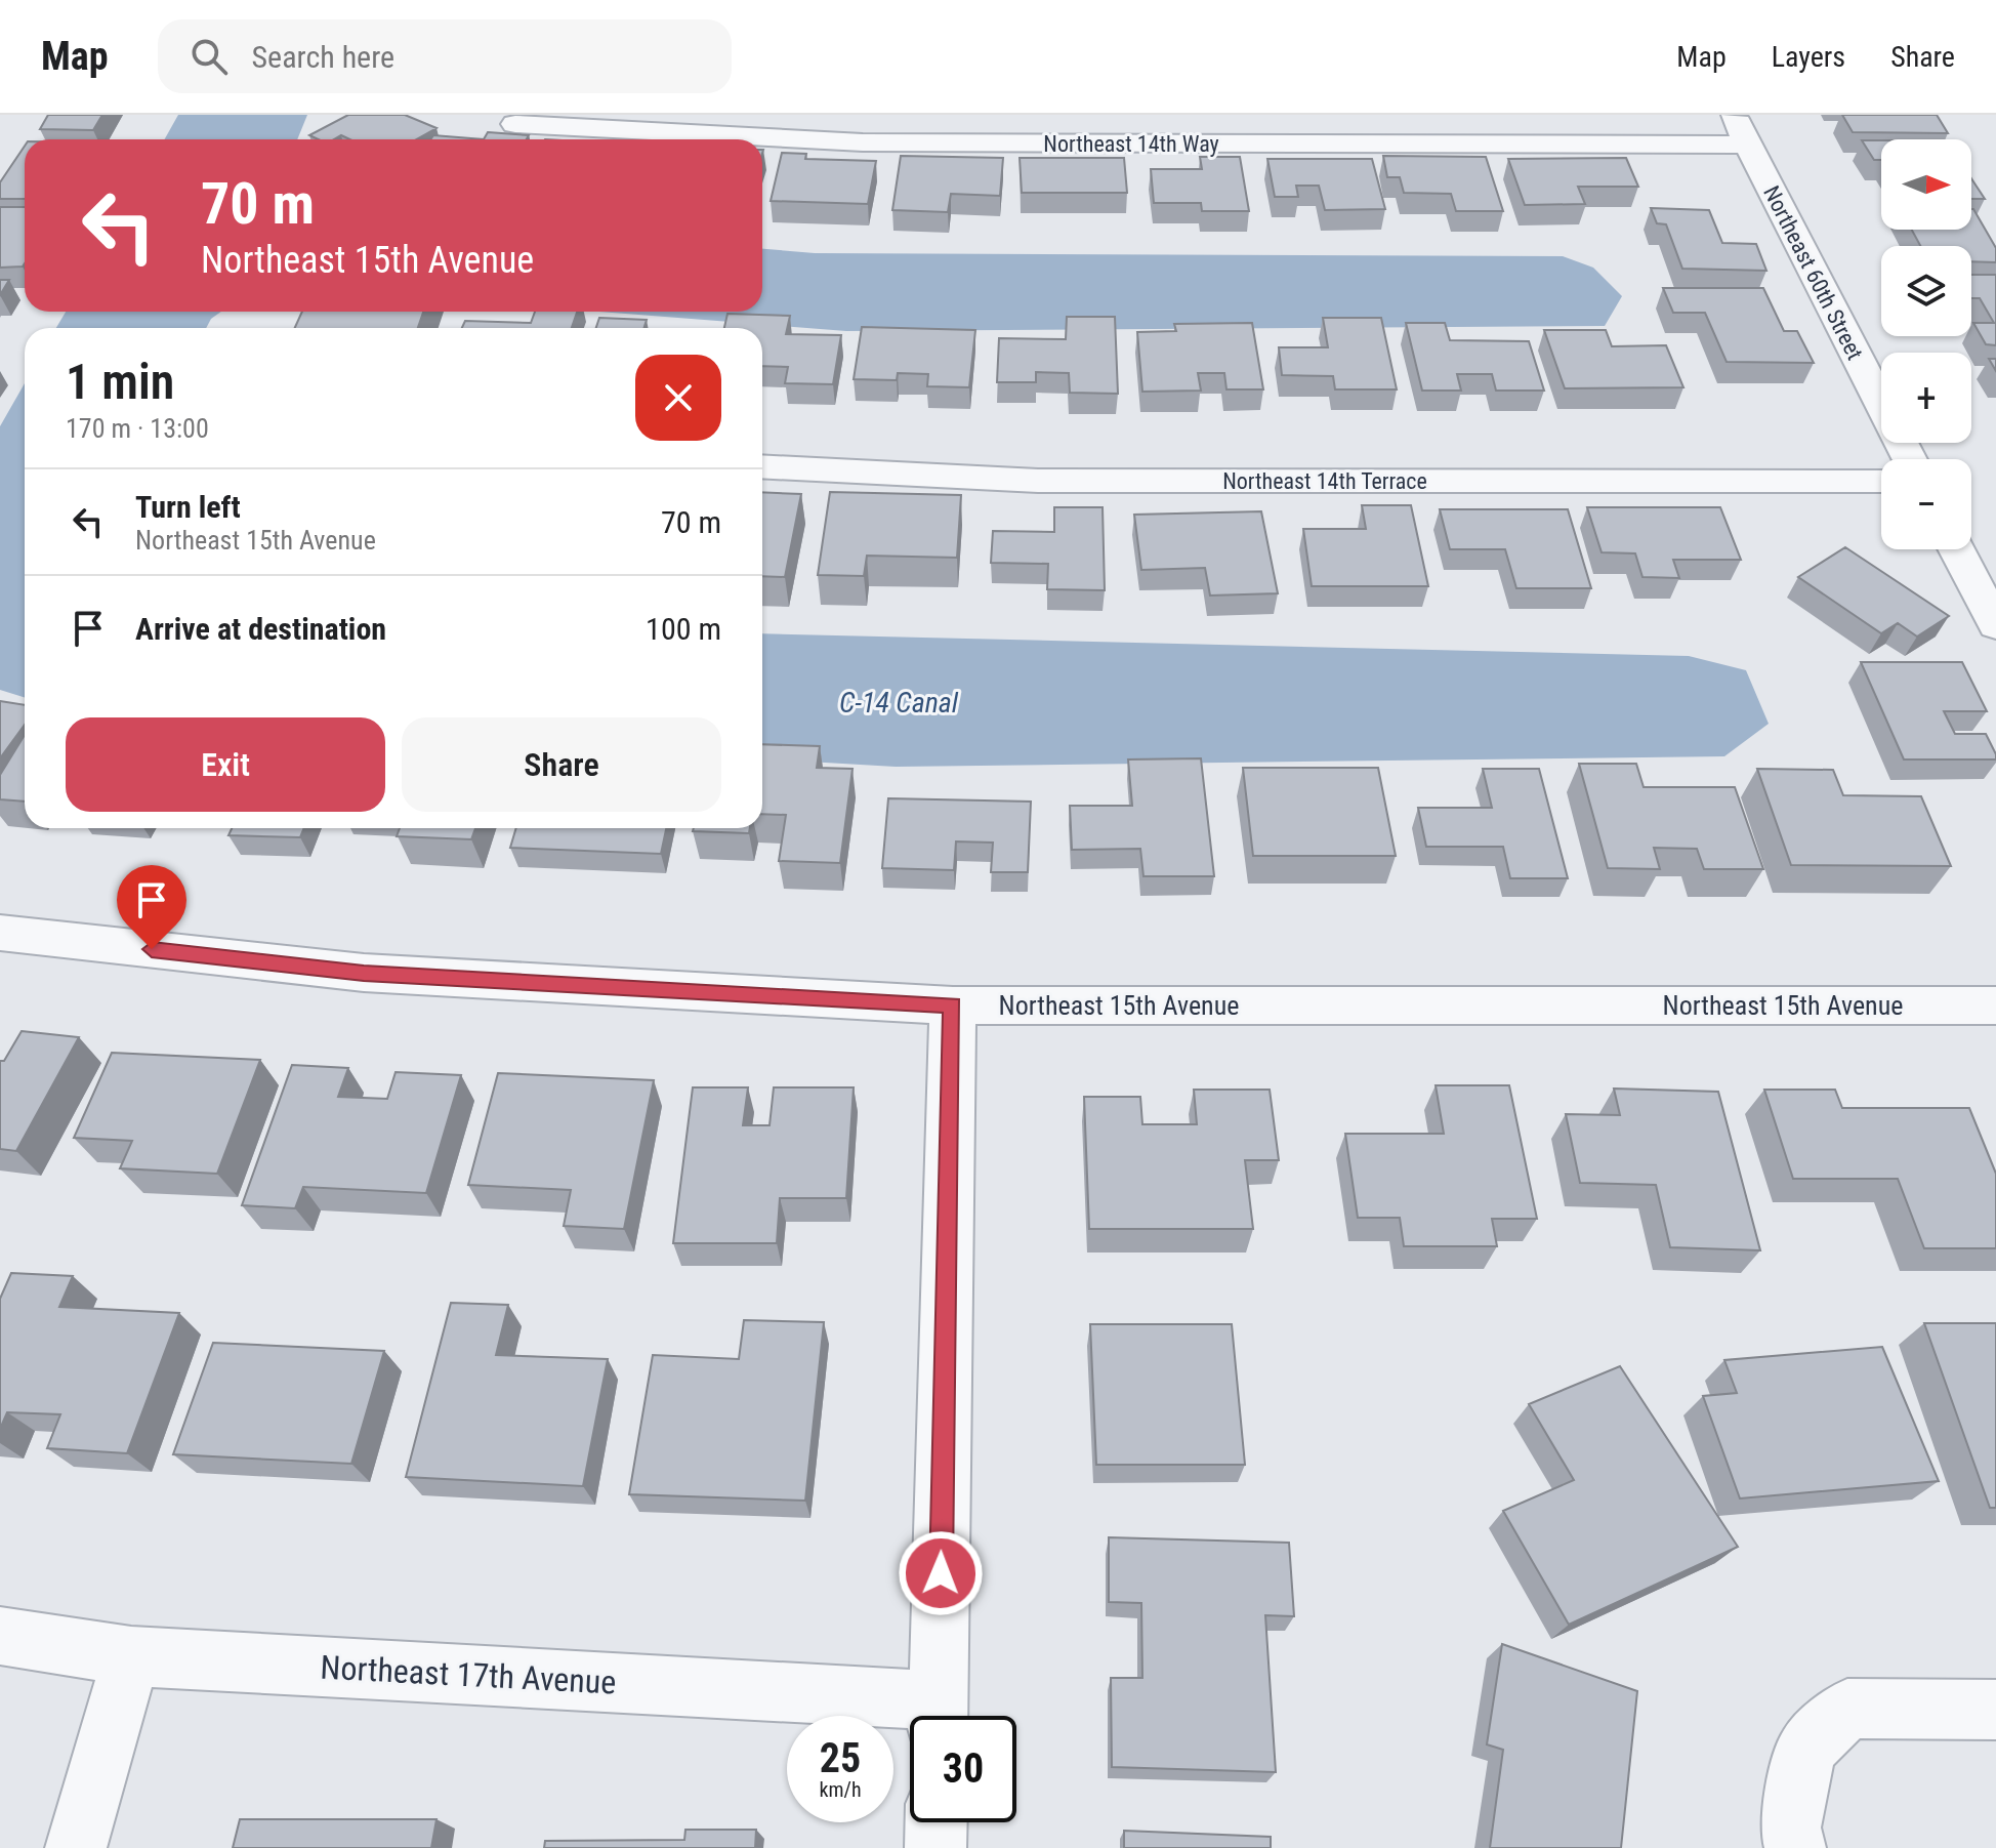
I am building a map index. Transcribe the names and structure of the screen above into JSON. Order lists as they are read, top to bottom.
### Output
{
  "streets": {
    "street": [
      "Northeast 14th Way",
      "Northeast 60th Street",
      "Northeast 14th Terrace",
      "Northeast 15th Avenue",
      "Northeast 17th Avenue"
    ]
  },
  "crossings": [
    ["Northeast 14th Way", "Northeast 60th Street"]
  ],
  "water": ["C-14 Canal"],
  "north": "right",
  "page": {
    "header": "Map",
    "search": "Search here",
    "nav": ["Map", "Layers", "Share"],
    "map_buttons": ["+", "−"],
    "turn": ["70 m", "Northeast 15th Avenue"],
    "heading": ["1 min", "170 m · 13:00"],
    "list": [
      {
        "name": "Turn left",
        "note": "Northeast 15th Avenue",
        "value": "70 m"
      },
      {
        "name": "Arrive at destination",
        "value": "100 m"
      }
    ],
    "buttons": ["Exit", "Share"],
    "speed": "25 km/h",
    "limit": "30"
  }
}
